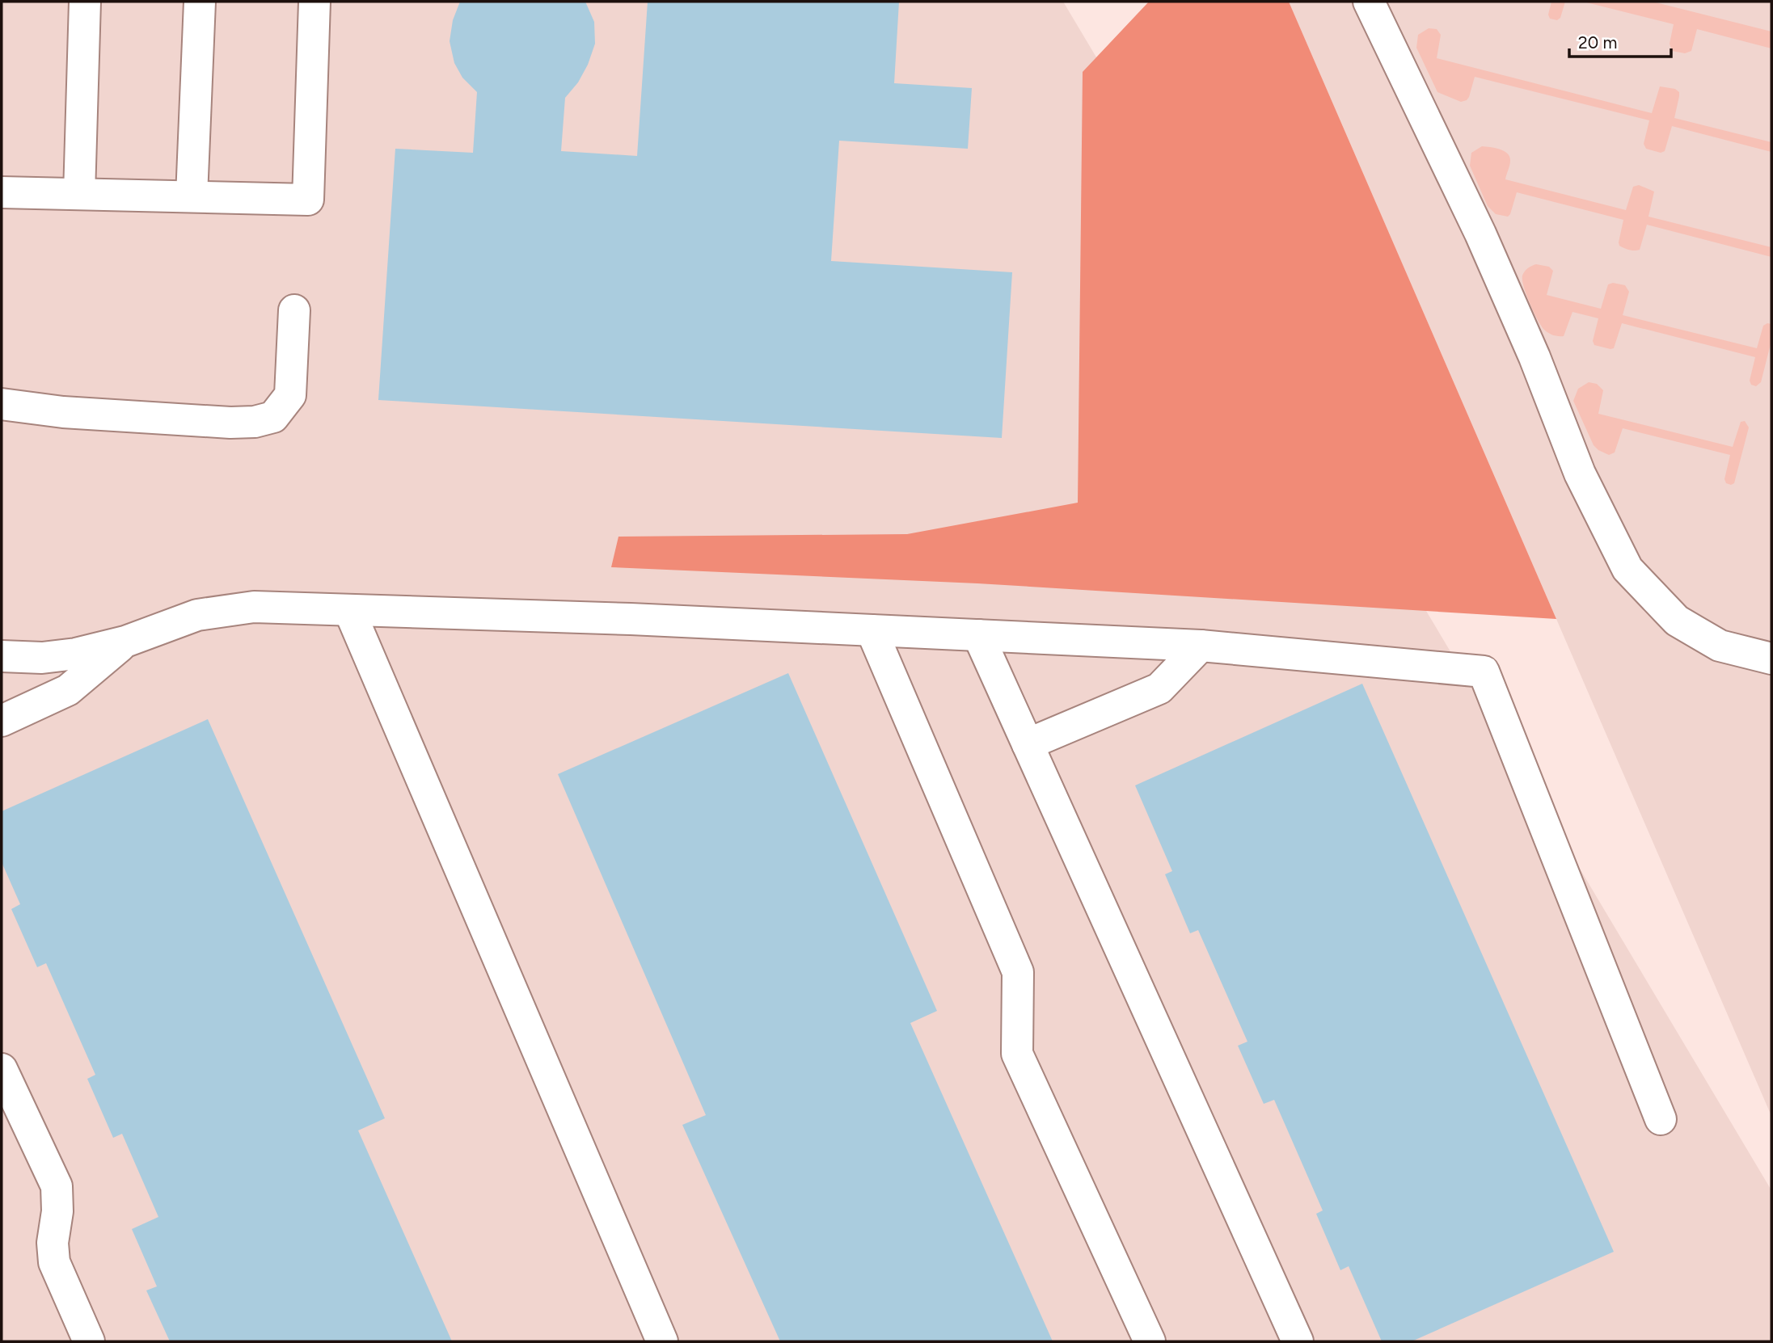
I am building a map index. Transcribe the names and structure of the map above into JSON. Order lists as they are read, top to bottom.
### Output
{
  "scale_bar": "20 m"
}
